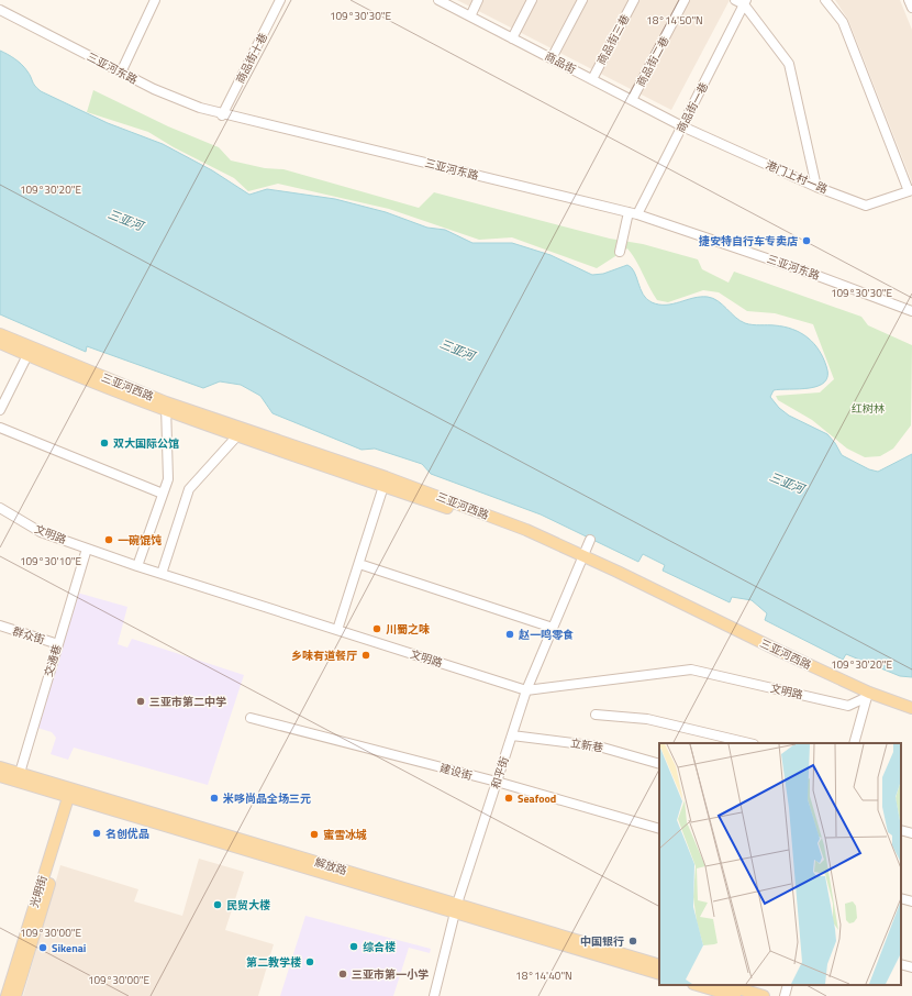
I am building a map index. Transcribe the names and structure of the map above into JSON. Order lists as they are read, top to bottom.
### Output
{
  "streets": {
    "main road": ["三亚河西路", "解放路", "光明街"],
    "street": [
      "商品街三巷",
      "商品街十巷",
      "商品街二巷",
      "商品街",
      "三亚河东路",
      "商品街一巷",
      "港门上村一路",
      "文明路",
      "群众街",
      "交通巷",
      "立新巷",
      "建设街",
      "和平街"
    ]
  },
  "crossings": [
    ["商品街三巷", "商品街"],
    ["商品街十巷", "三亚河东路"],
    ["商品街二巷", "商品街"],
    ["商品街", "商品街一巷"],
    ["商品街", "港门上村一路"],
    ["三亚河东路", "商品街一巷"],
    ["商品街一巷", "港门上村一路"],
    ["三亚河西路", "文明路"],
    ["三亚河西路", "和平街"],
    ["文明路", "交通巷"],
    ["文明路", "和平街"],
    ["群众街", "交通巷"],
    ["交通巷", "解放路"],
    ["立新巷", "和平街"],
    ["建设街", "和平街"],
    ["和平街", "解放路"],
    ["解放路", "光明街"]
  ],
  "water": ["三亚河"],
  "parks": ["红树林"],
  "places": [
    "捷安特自行车专卖店",
    "双大国际公馆",
    "一碗馄饨",
    "川蜀之味",
    "赵一鸣零食",
    "乡味有道餐厅",
    "三亚市第二中学",
    "米哆尚品全场三元",
    "Seafood",
    "名创优品",
    "蜜雪冰城",
    "民贸大楼",
    "中国银行",
    "综合楼",
    "Sikenai",
    "第二教学楼",
    "三亚市第一小学"
  ],
  "coordinates": [
    "109°30'30\"E",
    "18°14'50\"N",
    "109°30'20\"E",
    "109°30'10\"E",
    "109°30'00\"E",
    "18°14'40\"N"
  ]
}
